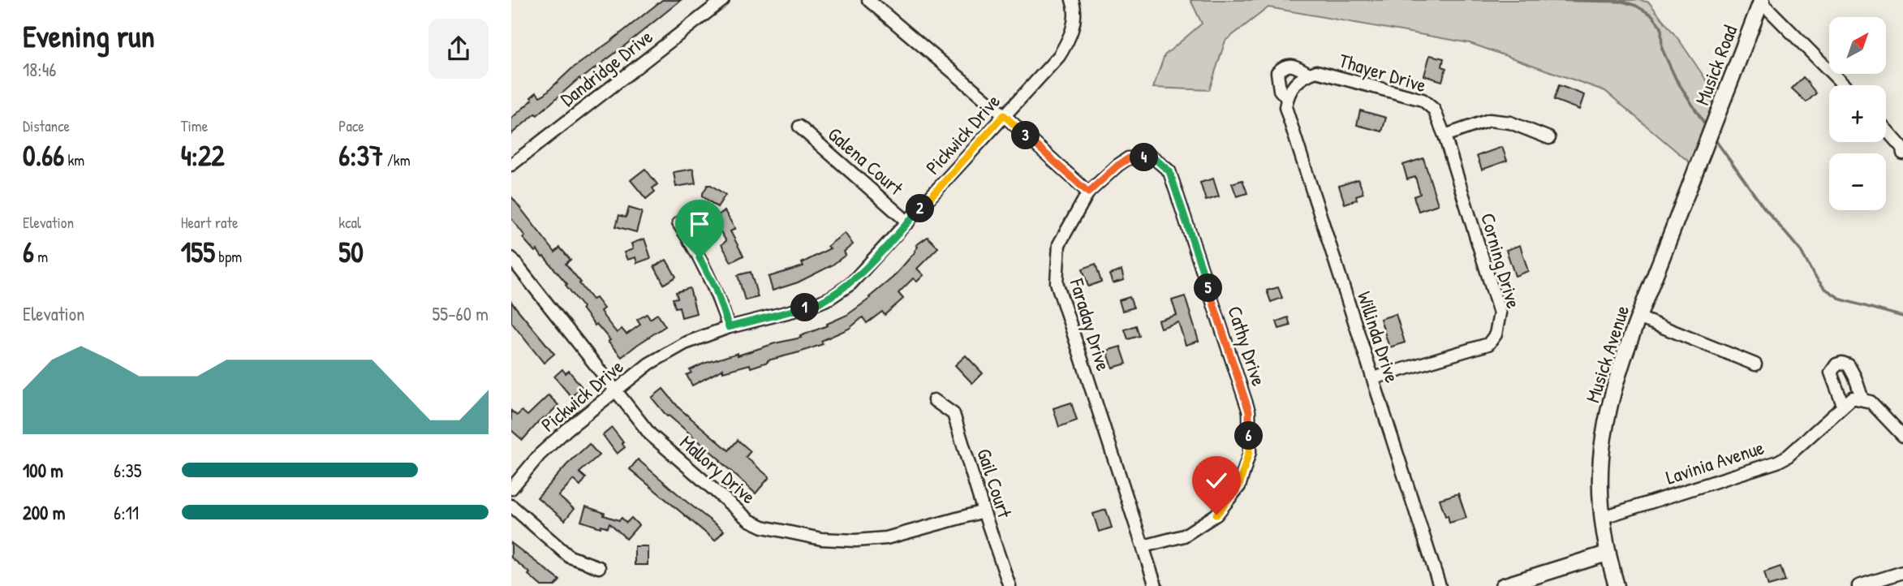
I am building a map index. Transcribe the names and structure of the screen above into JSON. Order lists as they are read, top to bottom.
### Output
{
  "streets": {
    "street": [
      "Musick Road",
      "Dandridge Drive",
      "Thayer Drive",
      "Pickwick Drive",
      "Galena Court",
      "Corning Drive",
      "Faraday Drive",
      "Willinda Drive",
      "Cathy Drive",
      "Musick Avenue",
      "Lavinia Avenue",
      "Mallory Drive",
      "Gail Court"
    ]
  },
  "crossings": [
    ["Musick Road", "Musick Avenue"],
    ["Thayer Drive", "Corning Drive"],
    ["Thayer Drive", "Willinda Drive"],
    ["Pickwick Drive", "Galena Court"],
    ["Pickwick Drive", "Mallory Drive"],
    ["Corning Drive", "Willinda Drive"],
    ["Faraday Drive", "Cathy Drive"],
    ["Musick Avenue", "Lavinia Avenue"],
    ["Mallory Drive", "Gail Court"]
  ],
  "north": "top right",
  "page": {
    "heading": ["Evening run", "18:46"],
    "map_buttons": ["+", "−"],
    "stats": [
      ["Distance", "0.66 km"],
      ["Time", "4:22"],
      ["Pace", "6:37 /km"],
      ["Elevation", "6 m"],
      ["Heart rate", "155 bpm"],
      ["kcal", "50"]
    ],
    "pins": [
      "3",
      "4",
      "2",
      "5",
      "1",
      "6"
    ],
    "chart": ["Elevation", "55–60 m"],
    "list": [
      {
        "name": "100 m",
        "note": "6:35"
      },
      {
        "name": "200 m",
        "note": "6:11"
      }
    ]
  }
}
